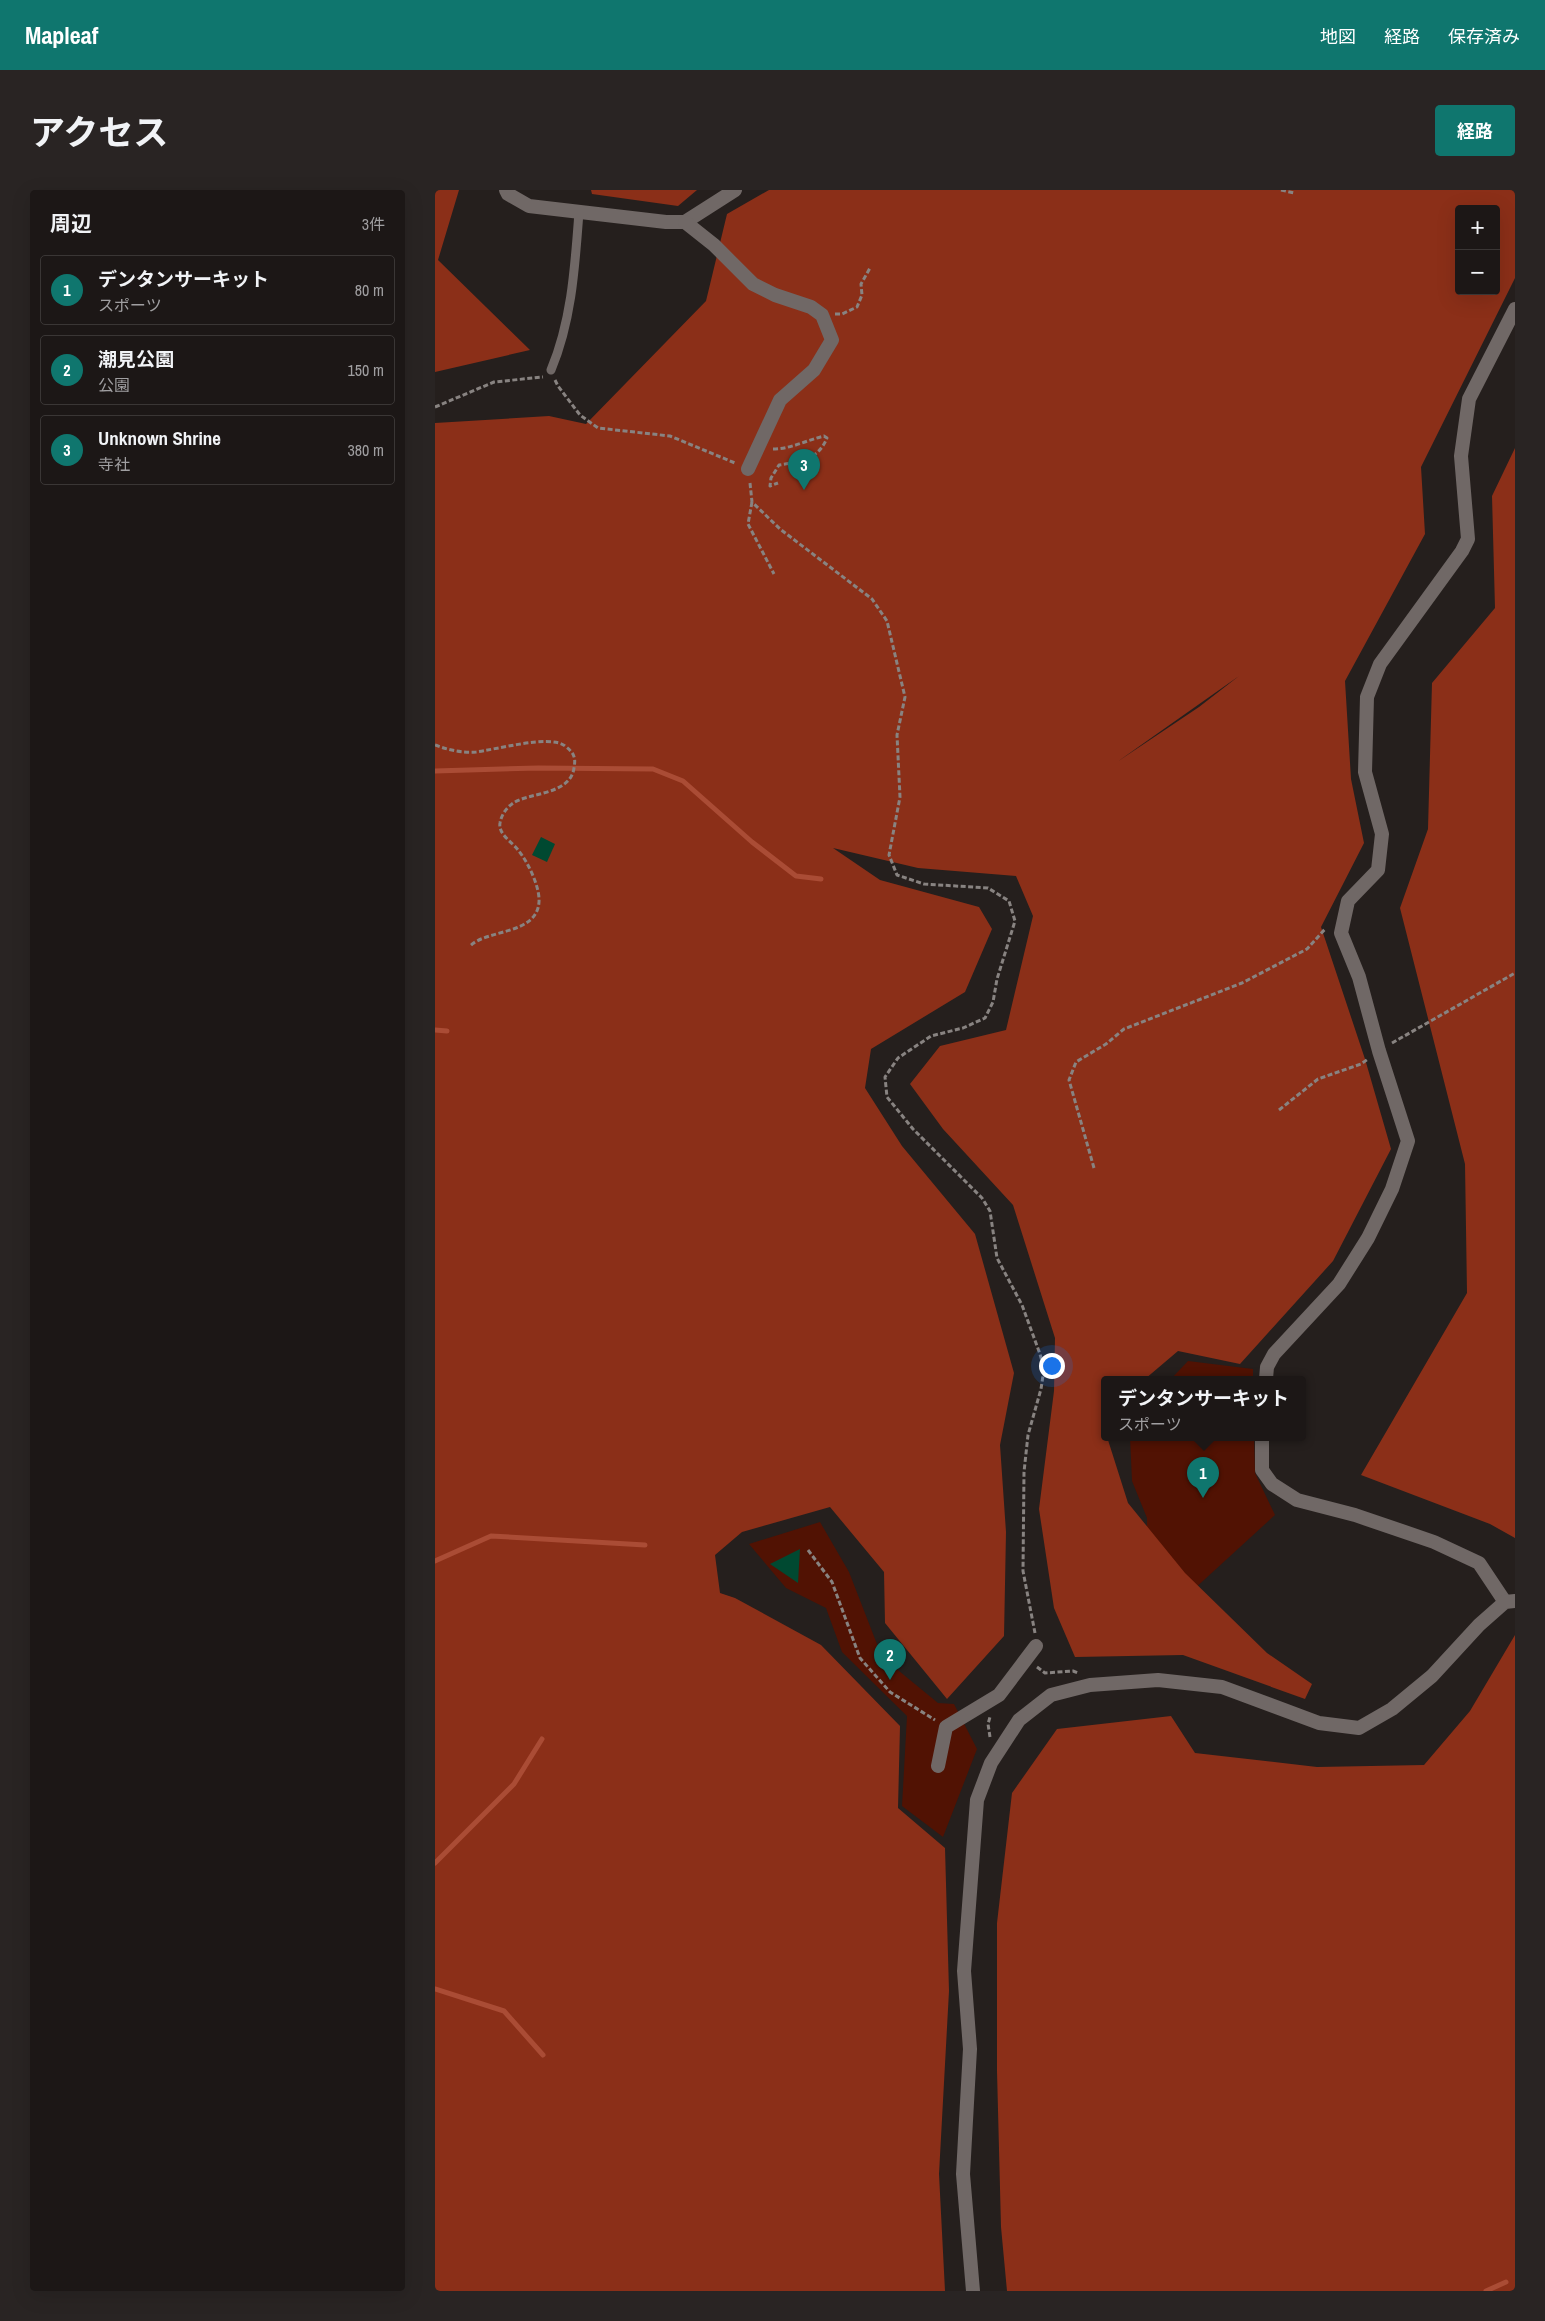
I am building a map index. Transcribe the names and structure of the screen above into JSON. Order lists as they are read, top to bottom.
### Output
{
  "page": {
    "header": "Mapleaf",
    "nav": ["地図", "経路", "保存済み"],
    "title": "アクセス",
    "buttons": "経路",
    "heading": ["周辺", "3件"],
    "map_buttons": ["+", "−"],
    "list": [
      {
        "mark": "1",
        "name": "デンタンサーキット",
        "note": "スポーツ",
        "value": "80 m"
      },
      {
        "mark": "2",
        "name": "潮見公園",
        "note": "公園",
        "value": "150 m"
      },
      {
        "mark": "3",
        "name": "Unknown Shrine",
        "note": "寺社",
        "value": "380 m"
      }
    ],
    "pins": ["3", "1", "2"],
    "popup": ["デンタンサーキット", "スポーツ"]
  }
}
